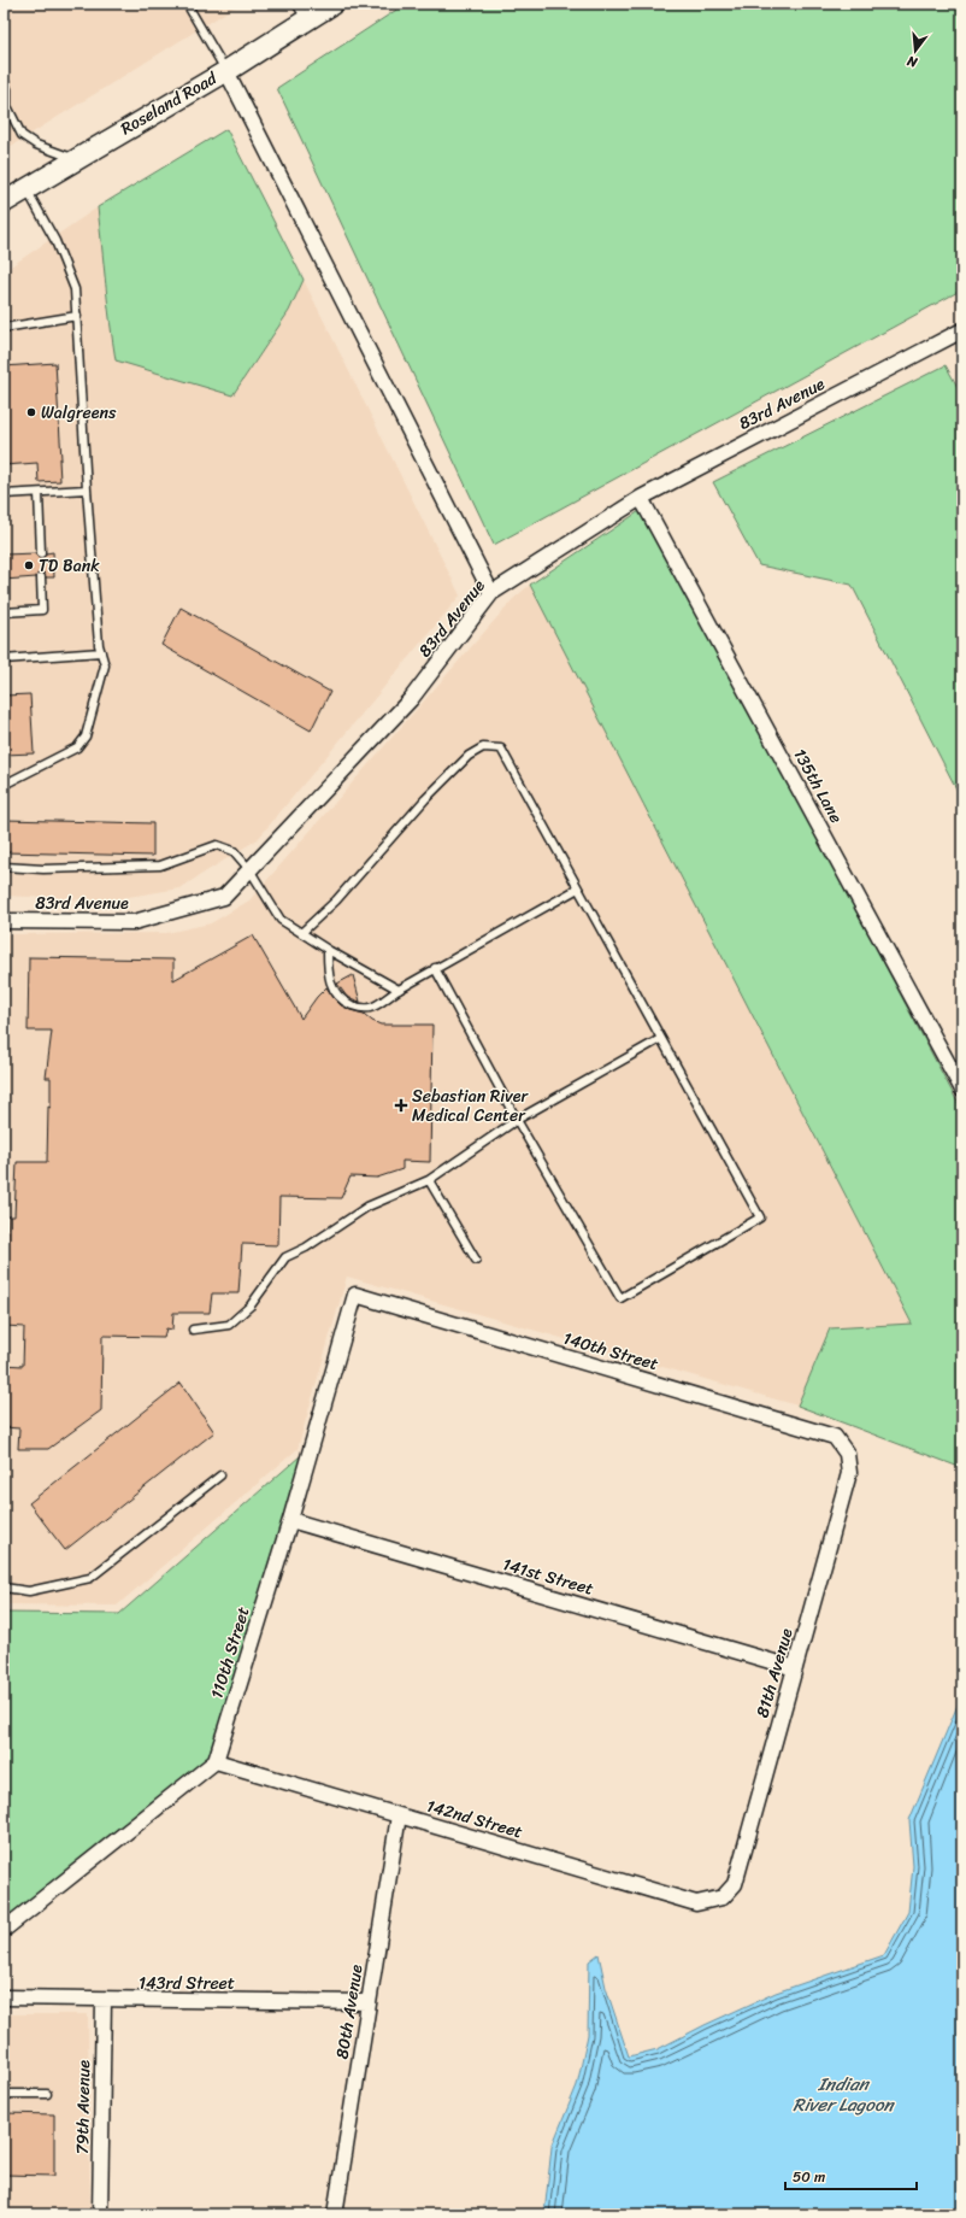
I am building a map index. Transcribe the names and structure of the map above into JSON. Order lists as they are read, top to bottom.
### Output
{
  "streets": {
    "main road": ["Roseland Road"],
    "street": [
      "83rd Avenue",
      "135th Lane",
      "140th Street",
      "141st Street",
      "110th Street",
      "81th Avenue",
      "142nd Street",
      "143rd Street",
      "80th Avenue",
      "79th Avenue"
    ]
  },
  "crossings": [
    ["83rd Avenue", "135th Lane"],
    ["140th Street", "110th Street"],
    ["140th Street", "81th Avenue"],
    ["141st Street", "110th Street"],
    ["141st Street", "81th Avenue"],
    ["110th Street", "142nd Street"],
    ["81th Avenue", "142nd Street"],
    ["142nd Street", "80th Avenue"],
    ["143rd Street", "80th Avenue"],
    ["143rd Street", "79th Avenue"]
  ],
  "water": ["Indian River Lagoon"],
  "places": {
    "other": ["Walgreens", "TD Bank"],
    "health": ["Sebastian River Medical Center"]
  },
  "scale_bar": "50 m",
  "north": "bottom"
}
